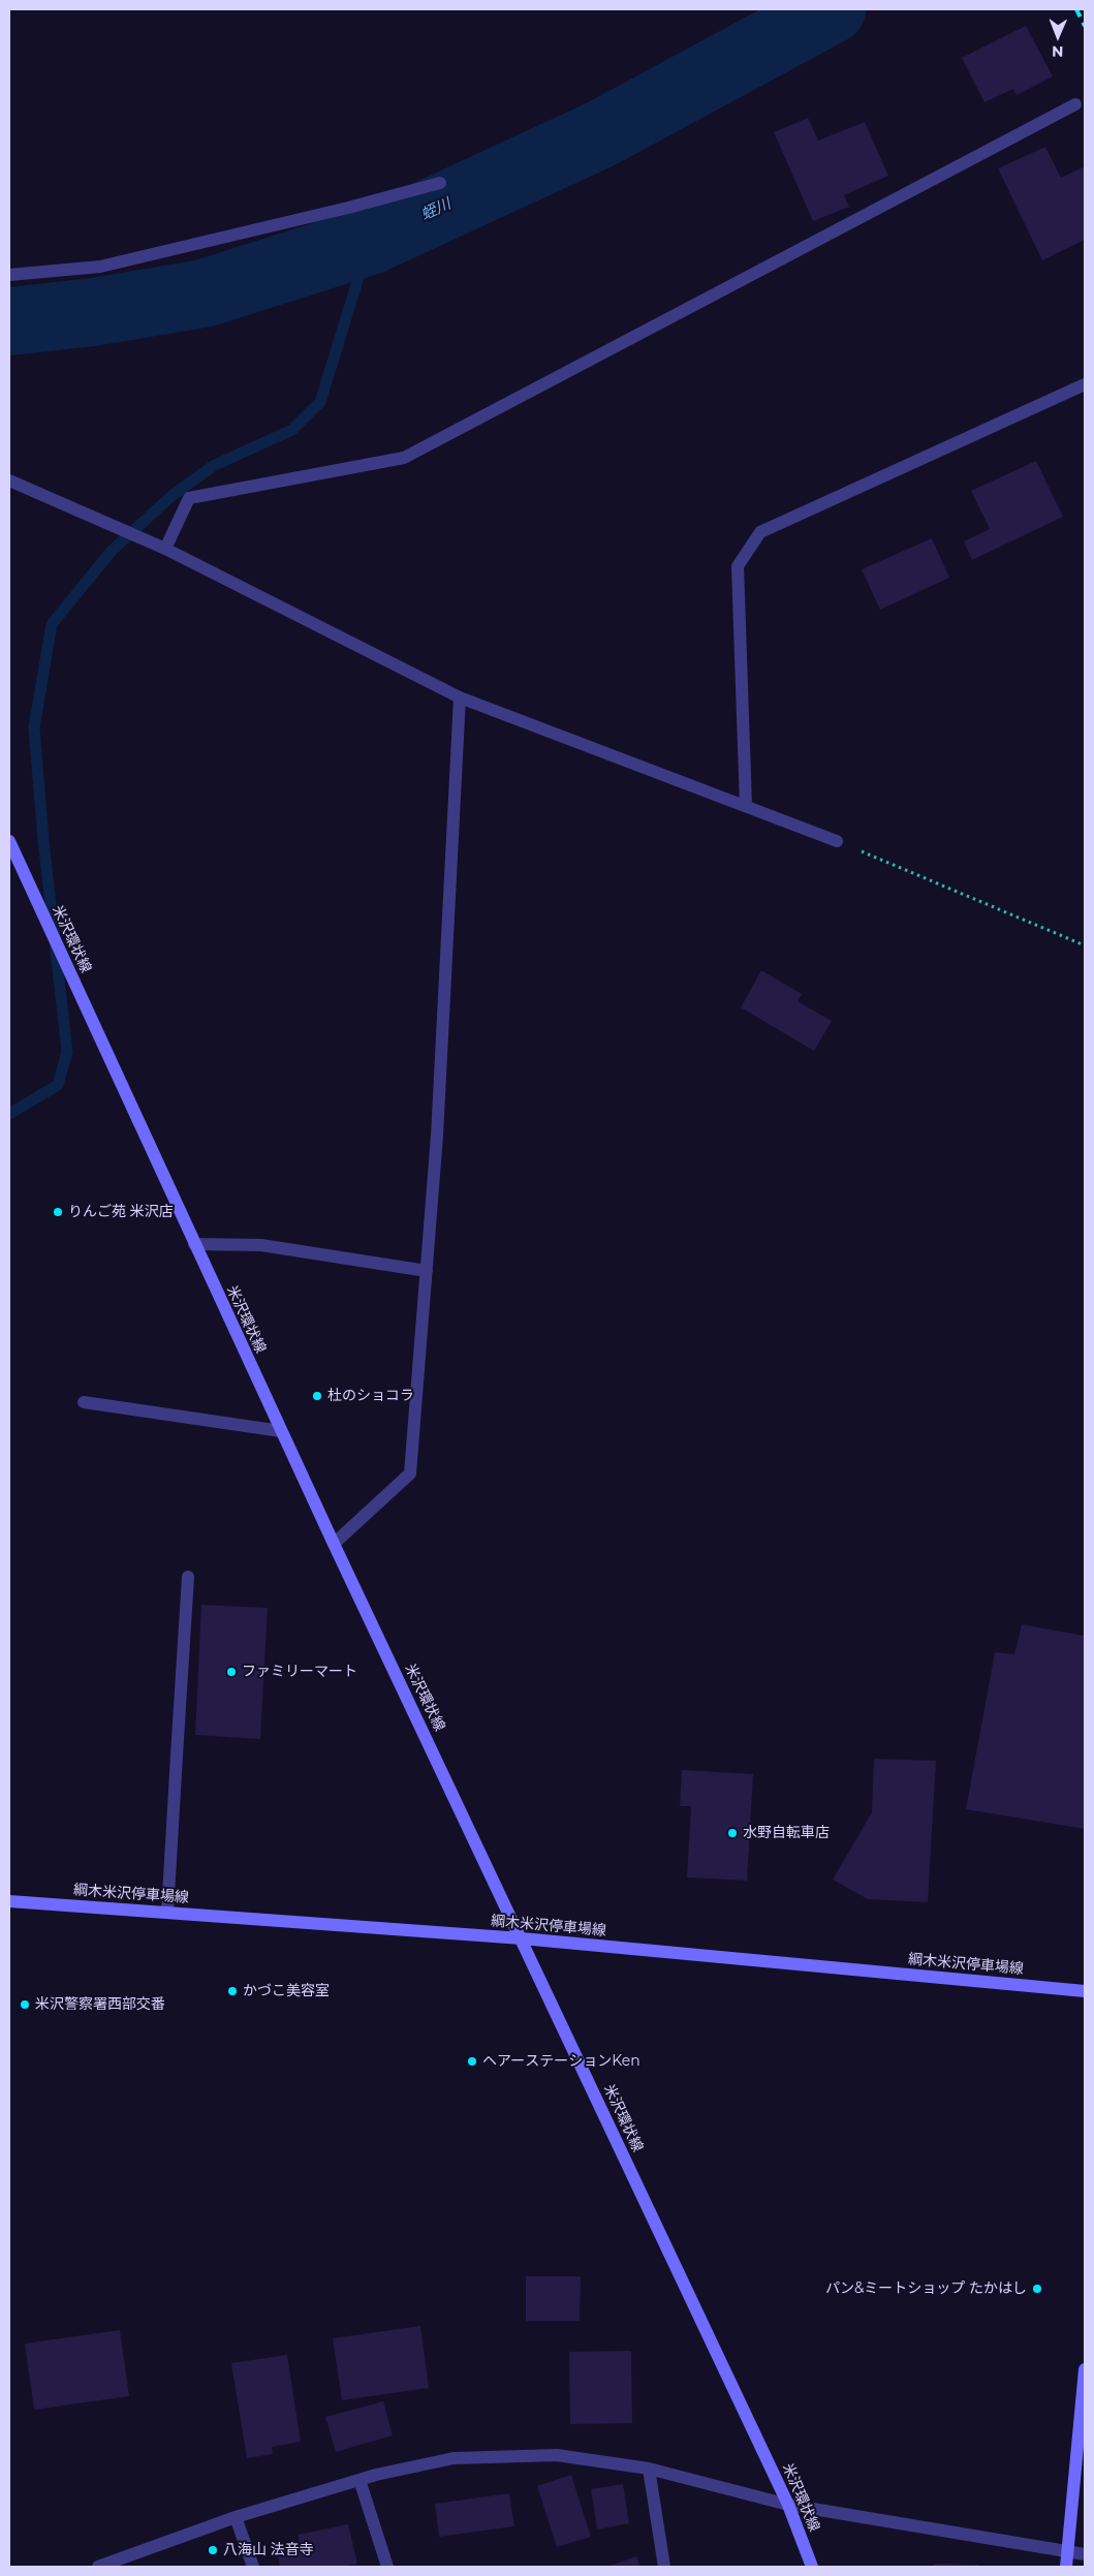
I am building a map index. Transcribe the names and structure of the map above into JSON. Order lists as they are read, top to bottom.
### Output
{
  "streets": {
    "main road": ["米沢環状線", "綱木米沢停車場線"]
  },
  "crossings": [
    ["米沢環状線", "綱木米沢停車場線"]
  ],
  "water": ["蛭川"],
  "places": [
    "りんご苑 米沢店",
    "杜のショコラ",
    "ファミリーマート",
    "水野自転車店",
    "かづこ美容室",
    "米沢警察署西部交番",
    "ヘアーステーションKen",
    "パン&ミートショップ たかはし",
    "八海山 法音寺"
  ],
  "north": "bottom"
}
